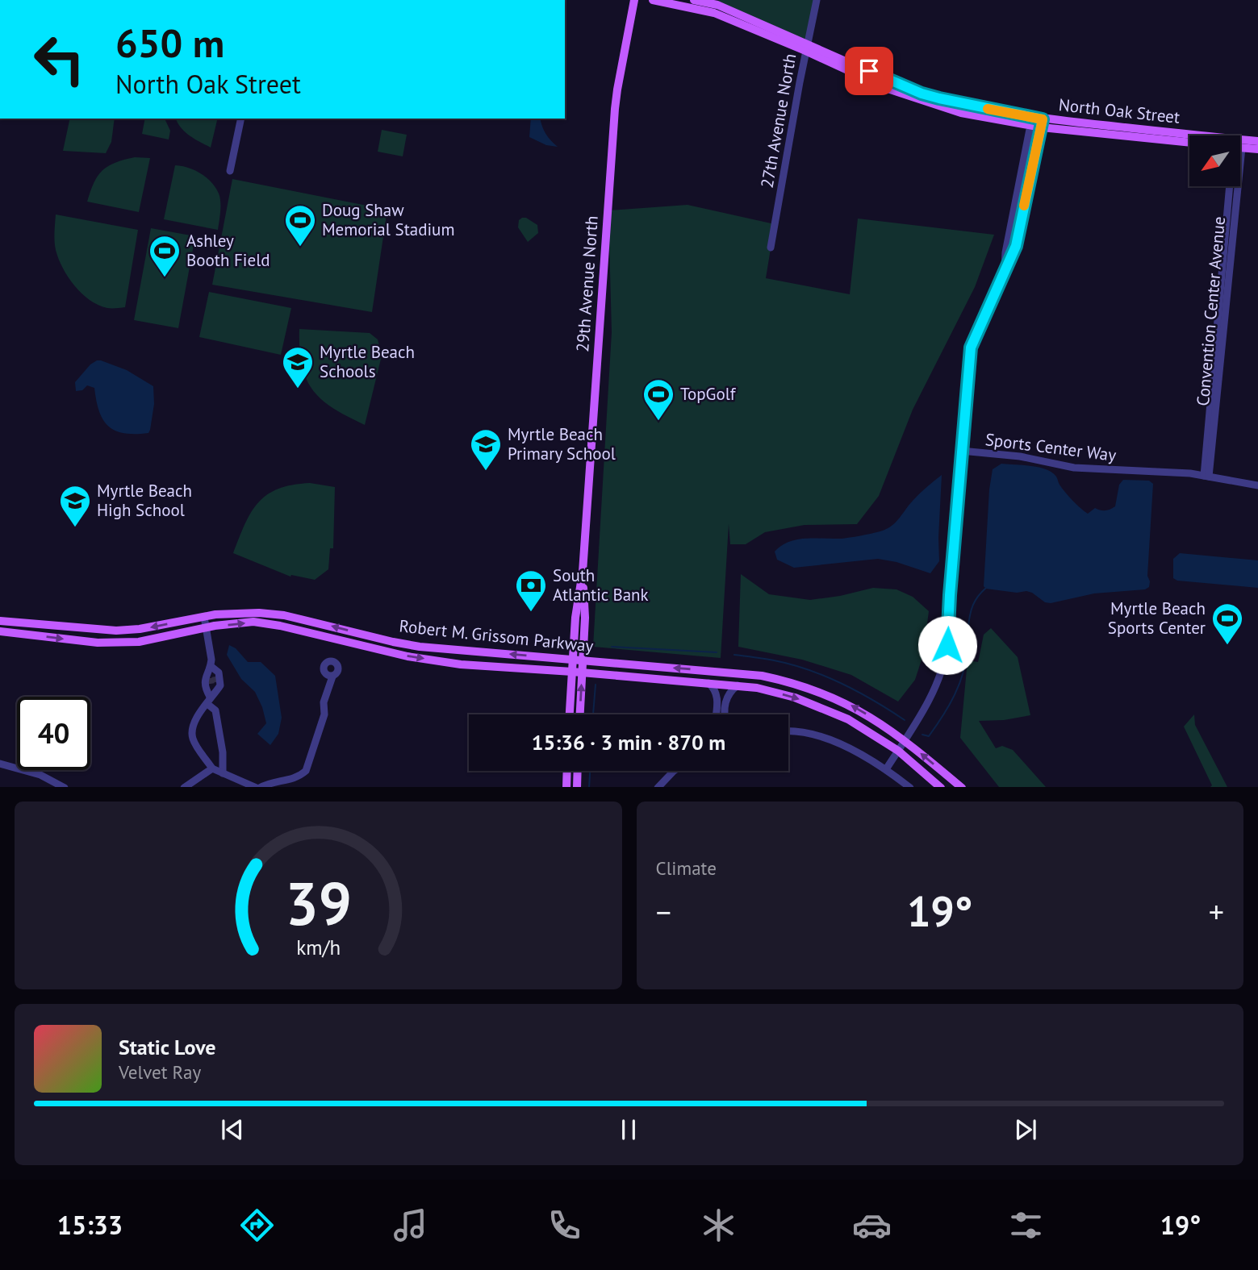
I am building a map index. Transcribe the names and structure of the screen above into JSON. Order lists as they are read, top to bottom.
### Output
{
  "streets": {
    "main road": ["North Oak Street", "29th Avenue North", "Robert M. Grissom Parkway"],
    "street": ["27th Avenue North", "Convention Center Avenue", "Sports Center Way"]
  },
  "crossings": [
    ["North Oak Street", "27th Avenue North"],
    ["29th Avenue North", "Robert M. Grissom Parkway"],
    ["Convention Center Avenue", "Sports Center Way"]
  ],
  "places": {
    "sports": [
      "Doug Shaw Memorial Stadium",
      "Ashley Booth Field",
      "TopGolf",
      "Myrtle Beach Sports Center"
    ],
    "school or university": ["Myrtle Beach Schools", "Myrtle Beach Primary School", "Myrtle Beach High School"],
    "bank": ["South Atlantic Bank"]
  },
  "north": "bottom left",
  "page": {
    "turn": ["650 m", "North Oak Street"],
    "limit": "40",
    "trip": "15:36 · 3 min · 870 m",
    "tile": "Climate",
    "heat": ["−", "19°", "+"],
    "song": ["Static Love", "Velvet Ray"],
    "tabs": ["15:33", "19°"],
    "gauge": ["39", "km/h"]
  }
}
